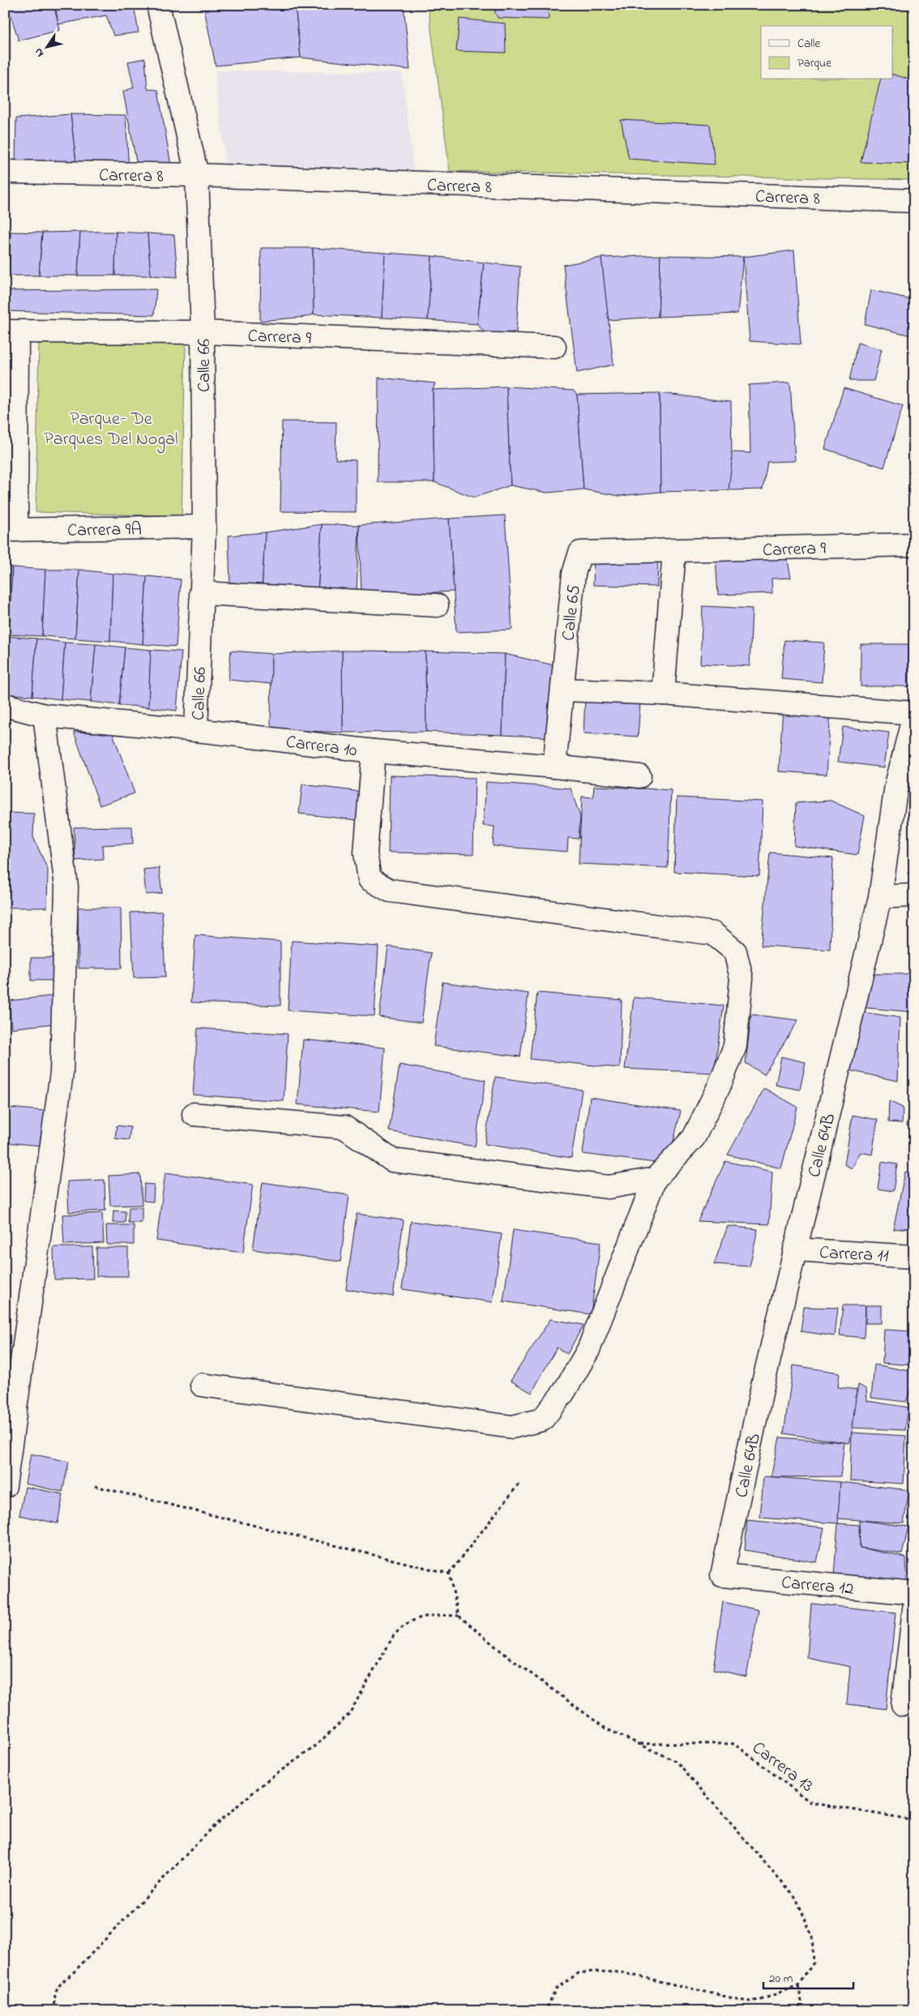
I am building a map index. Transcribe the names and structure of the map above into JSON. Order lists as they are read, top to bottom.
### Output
{
  "streets": {
    "street": [
      "Carrera 8",
      "Carrera 9",
      "Calle 66",
      "Carrera 9A",
      "Calle 65",
      "Carrera 10",
      "Calle 64B",
      "Carrera 11",
      "Carrera 12"
    ],
    "path": ["Carrera 13"]
  },
  "crossings": [
    ["Carrera 8", "Calle 66"],
    ["Carrera 9", "Calle 66"],
    ["Carrera 9", "Calle 65"],
    ["Calle 66", "Carrera 9A"],
    ["Calle 66", "Carrera 10"],
    ["Calle 65", "Carrera 10"],
    ["Calle 64B", "Carrera 11"],
    ["Calle 64B", "Carrera 12"]
  ],
  "parks": ["Parque- De Parques Del Nogal"],
  "legend": ["Calle", "Parque"],
  "scale_bar": "20 m",
  "north": "bottom left"
}
